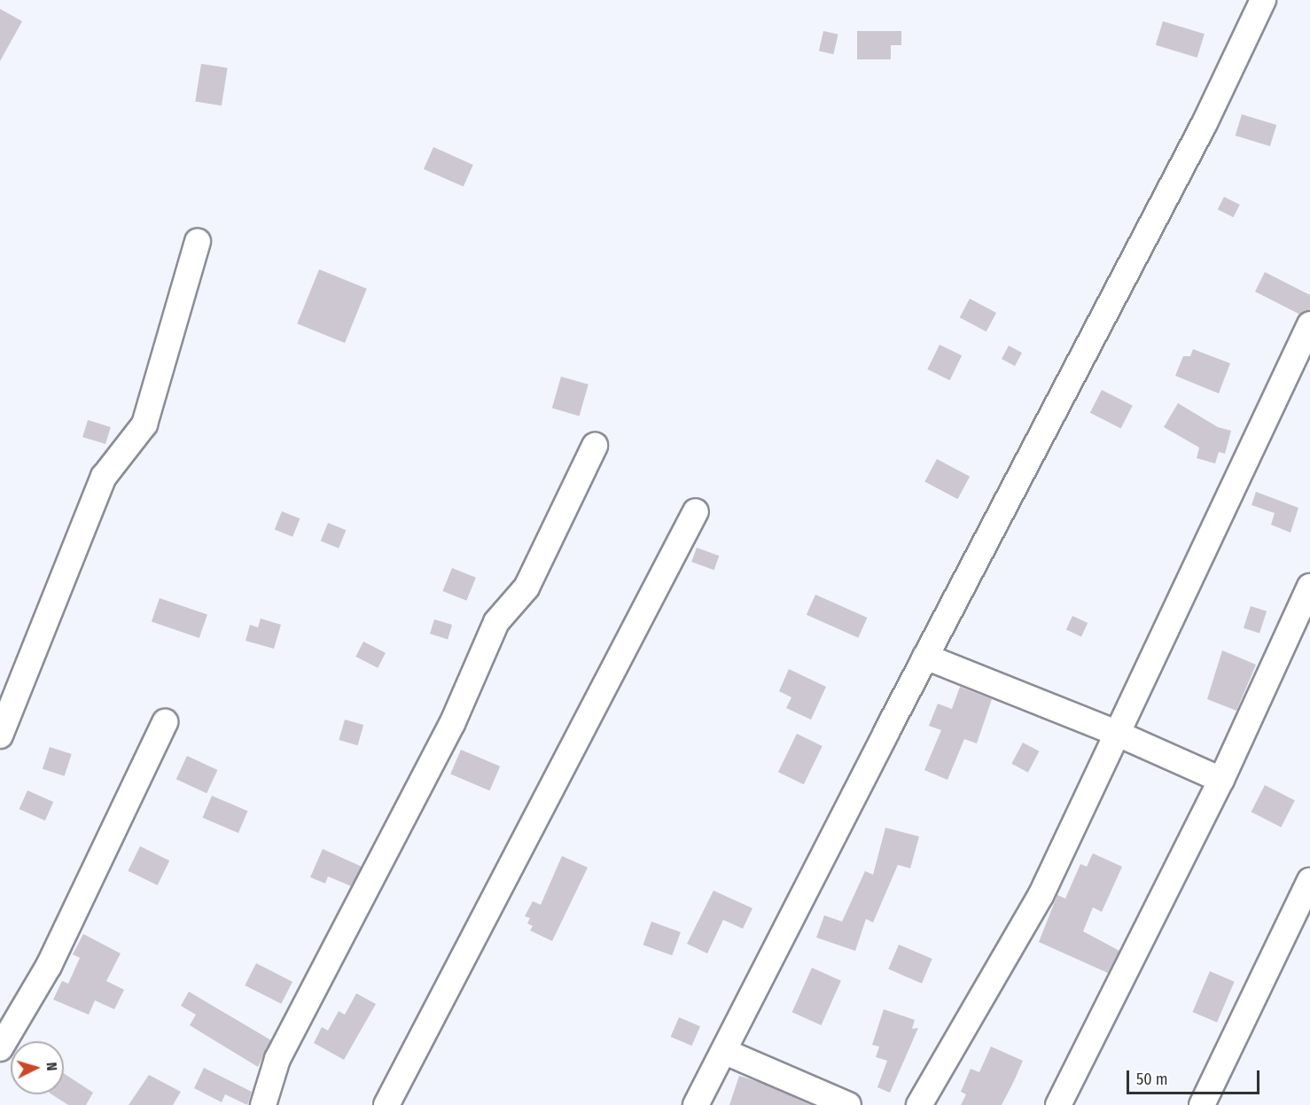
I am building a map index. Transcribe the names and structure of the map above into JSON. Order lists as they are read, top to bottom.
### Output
{
  "scale_bar": "50 m",
  "north": "right"
}
